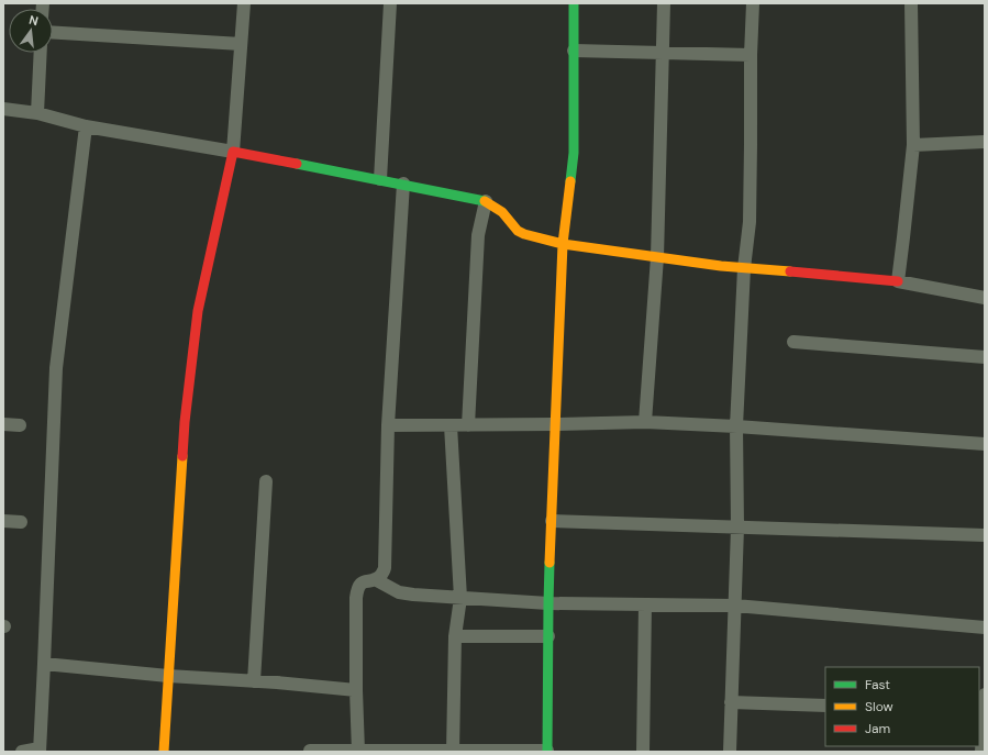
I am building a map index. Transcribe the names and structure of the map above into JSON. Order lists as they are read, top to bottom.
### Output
{
  "legend": ["Fast", "Slow", "Jam"],
  "north": "top"
}
